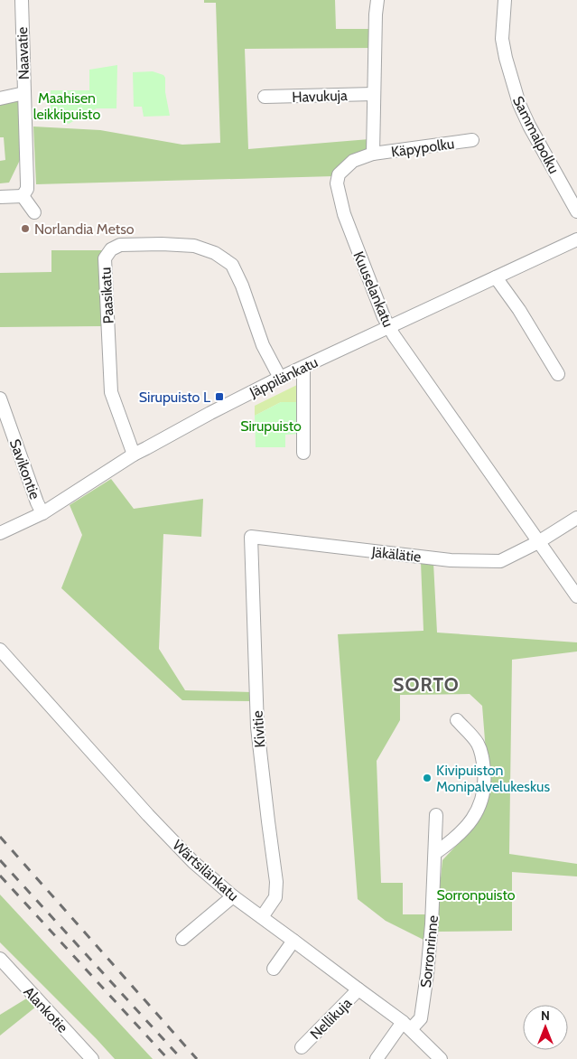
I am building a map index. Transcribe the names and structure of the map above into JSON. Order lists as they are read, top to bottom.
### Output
{
  "streets": {
    "street": [
      "Naavatie",
      "Havukuja",
      "Sammalpolku",
      "Käpypolku",
      "Kuuselankatu",
      "Paasikatu",
      "Jäppilänkatu",
      "Savikontie",
      "Jäkälätie",
      "Kivitie",
      "Wärtsilänkatu",
      "Sorronrinne",
      "Alankotie",
      "Nellikuja"
    ]
  },
  "crossings": [
    ["Käpypolku", "Kuuselankatu"],
    ["Kuuselankatu", "Jäppilänkatu"],
    ["Kuuselankatu", "Jäkälätie"],
    ["Paasikatu", "Jäppilänkatu"],
    ["Jäppilänkatu", "Savikontie"],
    ["Jäkälätie", "Kivitie"],
    ["Kivitie", "Wärtsilänkatu"],
    ["Wärtsilänkatu", "Sorronrinne"],
    ["Wärtsilänkatu", "Nellikuja"]
  ],
  "districts": ["SORTO"],
  "parks": ["Maahisen leikkipuisto", "Sirupuisto", "Sorronpuisto"],
  "places": {
    "other": ["Norlandia Metso", "Kivipuiston Monipalvelukeskus"],
    "transit": ["Sirupuisto L"]
  },
  "north": "top"
}
